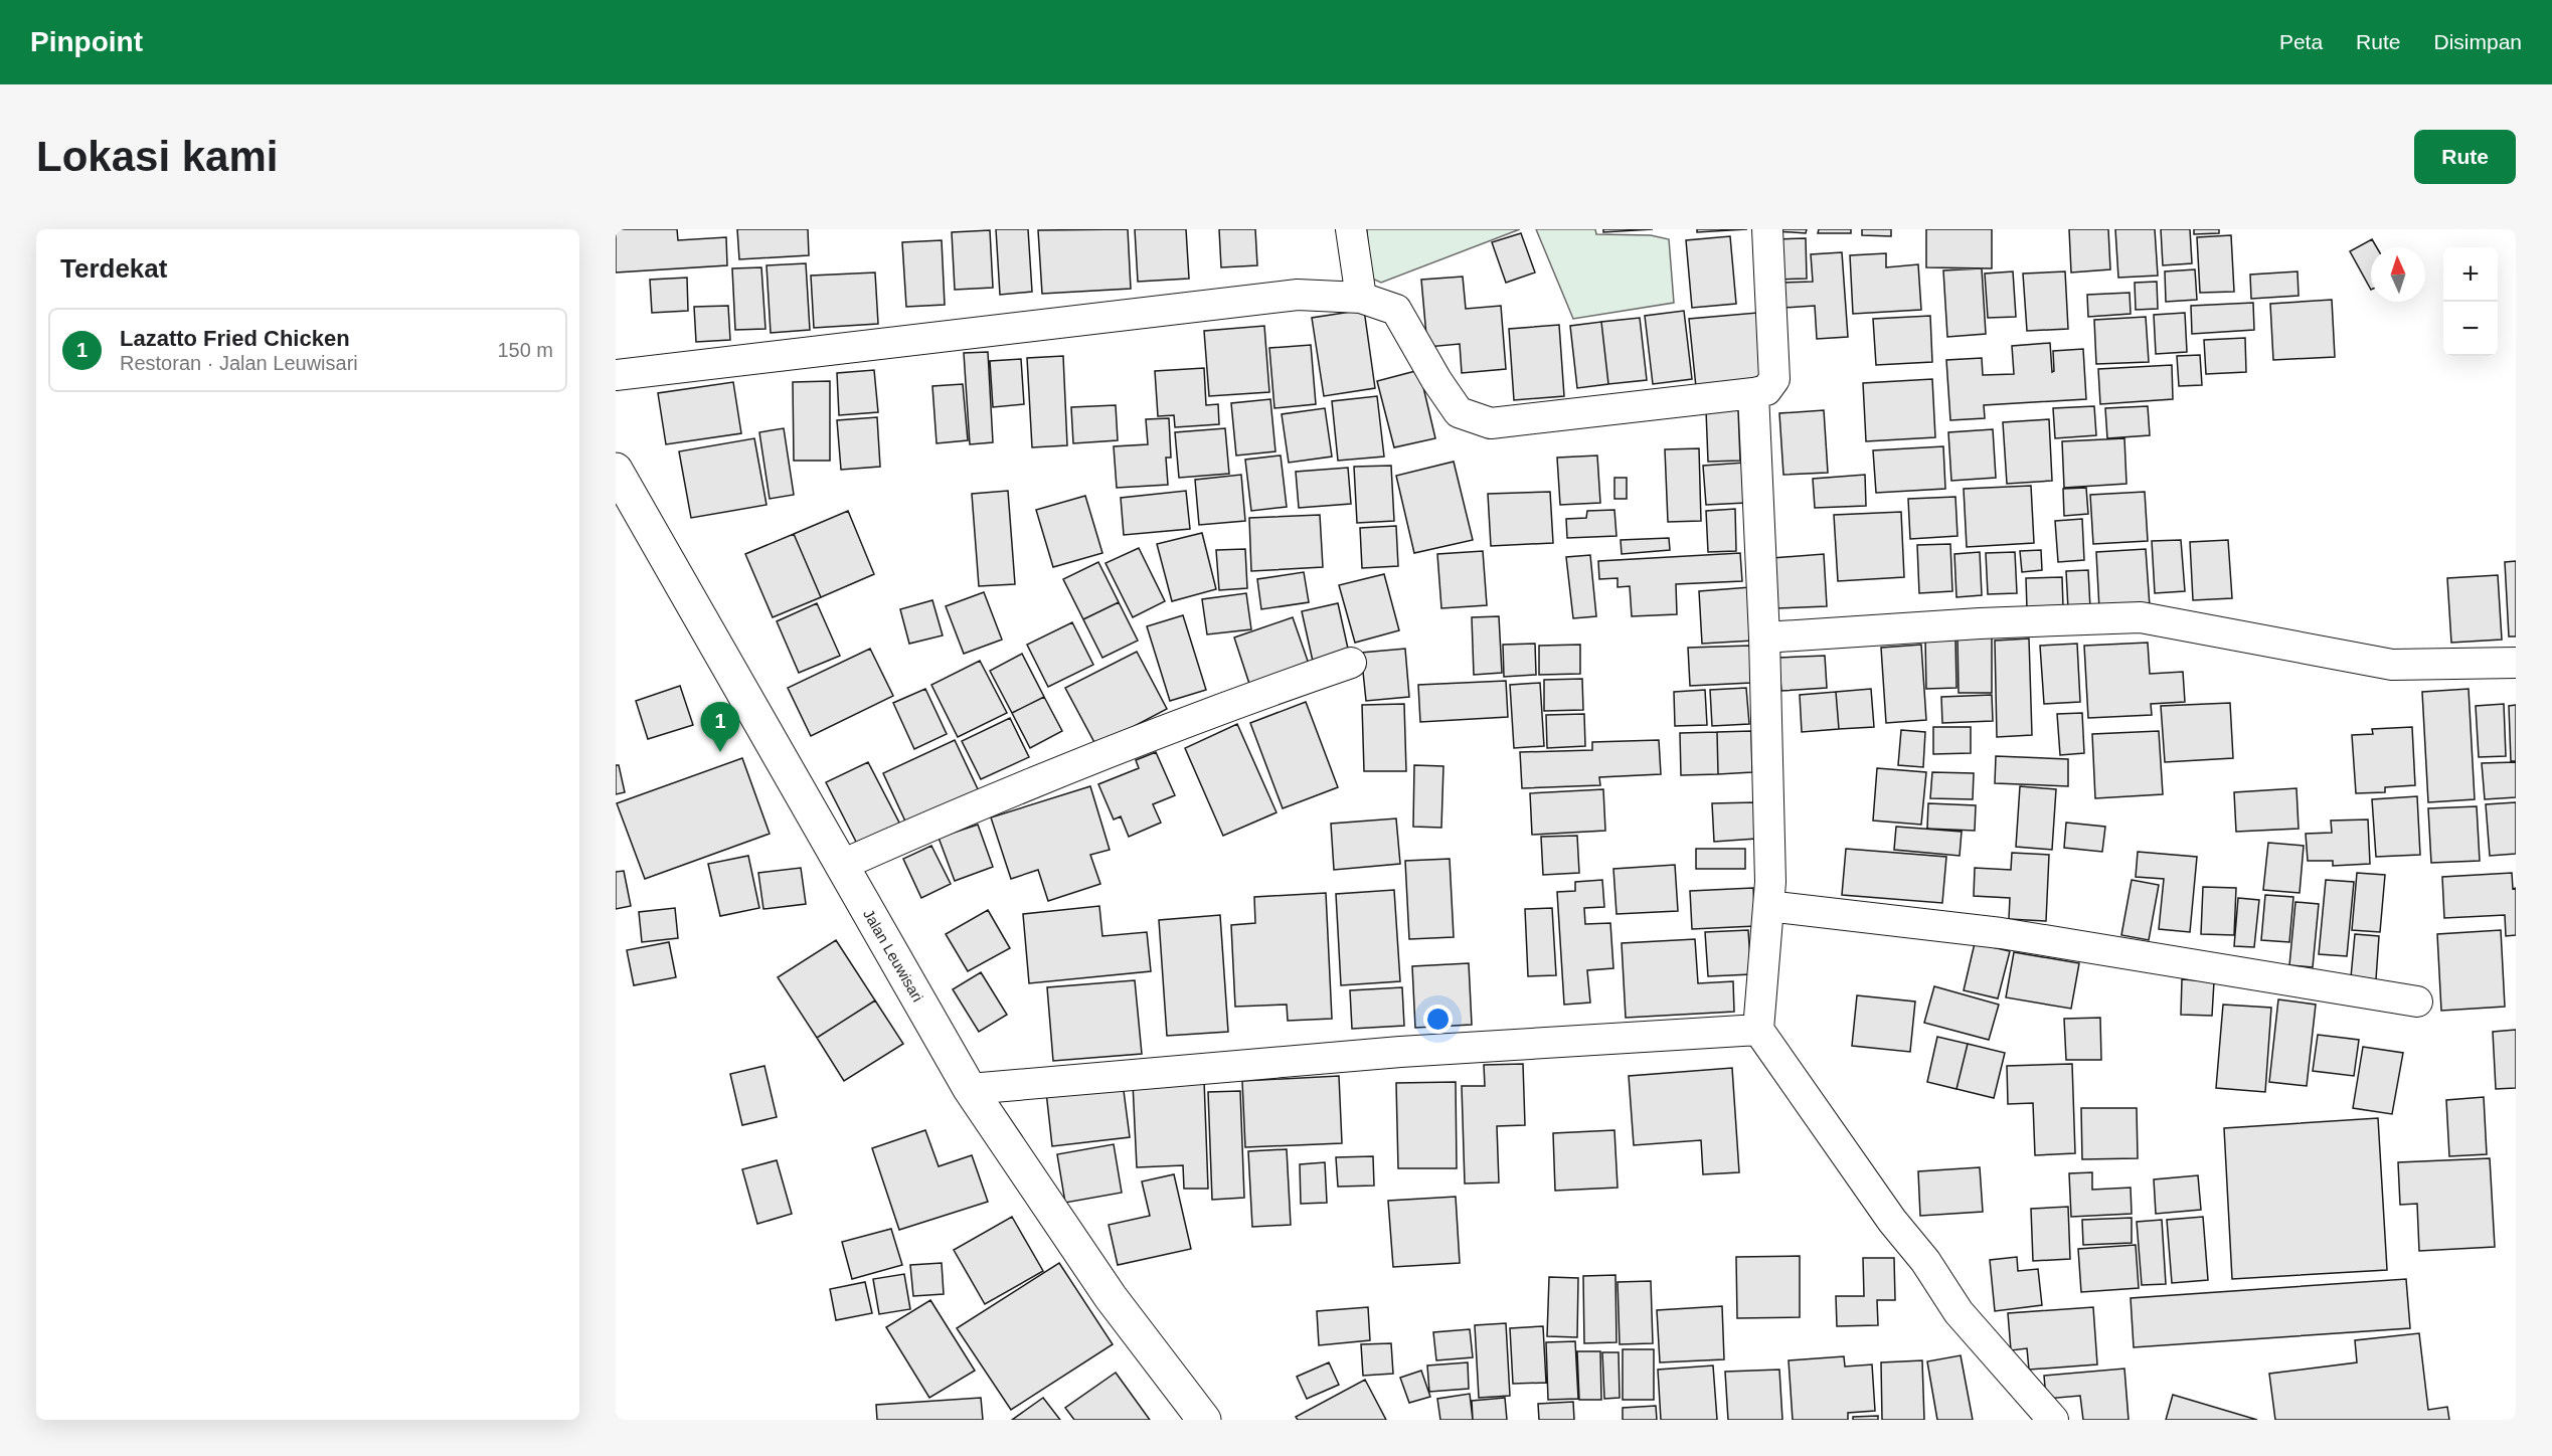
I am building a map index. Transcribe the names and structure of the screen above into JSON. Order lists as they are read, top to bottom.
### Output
{
  "streets": {
    "main road": ["Jalan Leuwisari"]
  },
  "north": "top",
  "page": {
    "header": "Pinpoint",
    "nav": ["Peta", "Rute", "Disimpan"],
    "buttons": "Rute",
    "title": "Lokasi kami",
    "heading": "Terdekat",
    "map_buttons": ["+", "−"],
    "list": [
      {
        "mark": "1",
        "name": "Lazatto Fried Chicken",
        "note": "Restoran · Jalan Leuwisari",
        "value": "150 m"
      }
    ],
    "pins": "1"
  }
}
